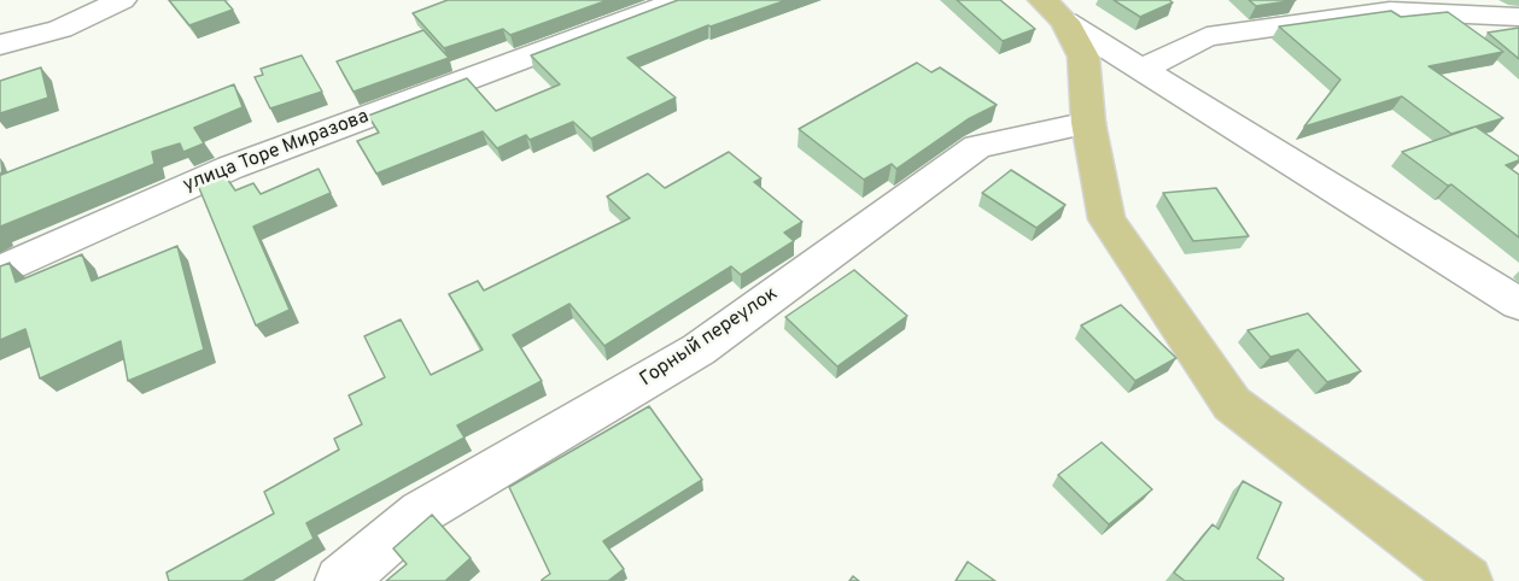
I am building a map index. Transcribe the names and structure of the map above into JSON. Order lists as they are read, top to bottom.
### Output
{
  "streets": {
    "street": ["улица Торе Миразова", "Горный переулок"]
  }
}
